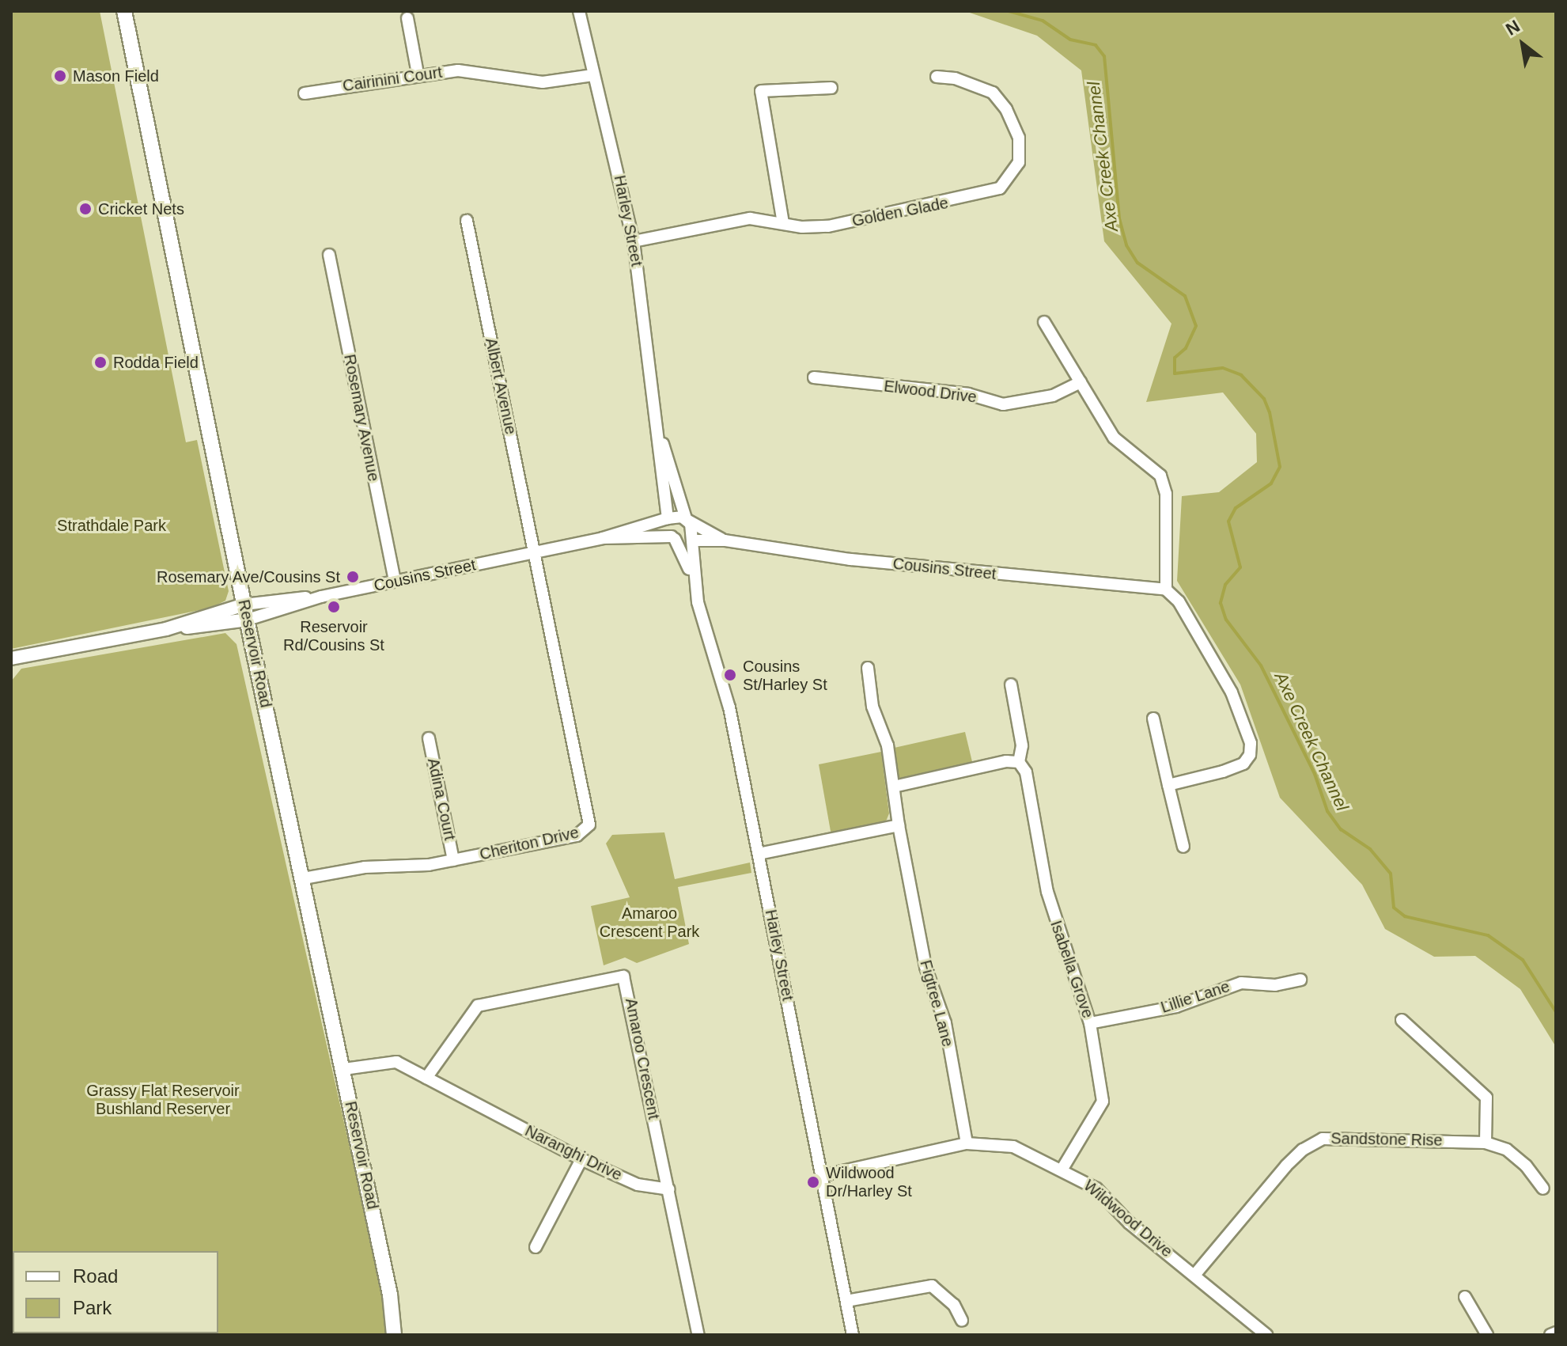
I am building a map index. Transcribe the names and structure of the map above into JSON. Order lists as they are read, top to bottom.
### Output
{
  "streets": {
    "main road": ["Reservoir Road"],
    "street": [
      "Cairinini Court",
      "Golden Glade",
      "Harley Street",
      "Albert Avenue",
      "Elwood Drive",
      "Rosemary Avenue",
      "Cousins Street",
      "Adina Court",
      "Cheriton Drive",
      "Isabella Grove",
      "Lillie Lane",
      "Figtree Lane",
      "Amaroo Crescent",
      "Sandstone Rise",
      "Naranghi Drive",
      "Wildwood Drive"
    ]
  },
  "crossings": [
    ["Cairinini Court", "Harley Street"],
    ["Golden Glade", "Harley Street"],
    ["Harley Street", "Cousins Street"],
    ["Harley Street", "Wildwood Drive"],
    ["Albert Avenue", "Cousins Street"],
    ["Albert Avenue", "Cheriton Drive"],
    ["Rosemary Avenue", "Cousins Street"],
    ["Cousins Street", "Reservoir Road"],
    ["Cousins Street", "Cheriton Drive"],
    ["Reservoir Road", "Cheriton Drive"],
    ["Reservoir Road", "Naranghi Drive"],
    ["Adina Court", "Cheriton Drive"],
    ["Isabella Grove", "Lillie Lane"],
    ["Isabella Grove", "Wildwood Drive"],
    ["Figtree Lane", "Wildwood Drive"],
    ["Amaroo Crescent", "Naranghi Drive"],
    ["Sandstone Rise", "Wildwood Drive"]
  ],
  "water": ["Axe Creek Channel"],
  "parks": ["Strathdale Park", "Amaroo Crescent Park", "Grassy Flat Reservoir Bushland Reserver"],
  "places": [
    "Mason Field",
    "Cricket Nets",
    "Rodda Field",
    "Rosemary Ave/Cousins St",
    "Reservoir Rd/Cousins St",
    "Cousins St/Harley St",
    "Wildwood Dr/Harley St"
  ],
  "legend": ["Road", "Park"],
  "north": "top left"
}
